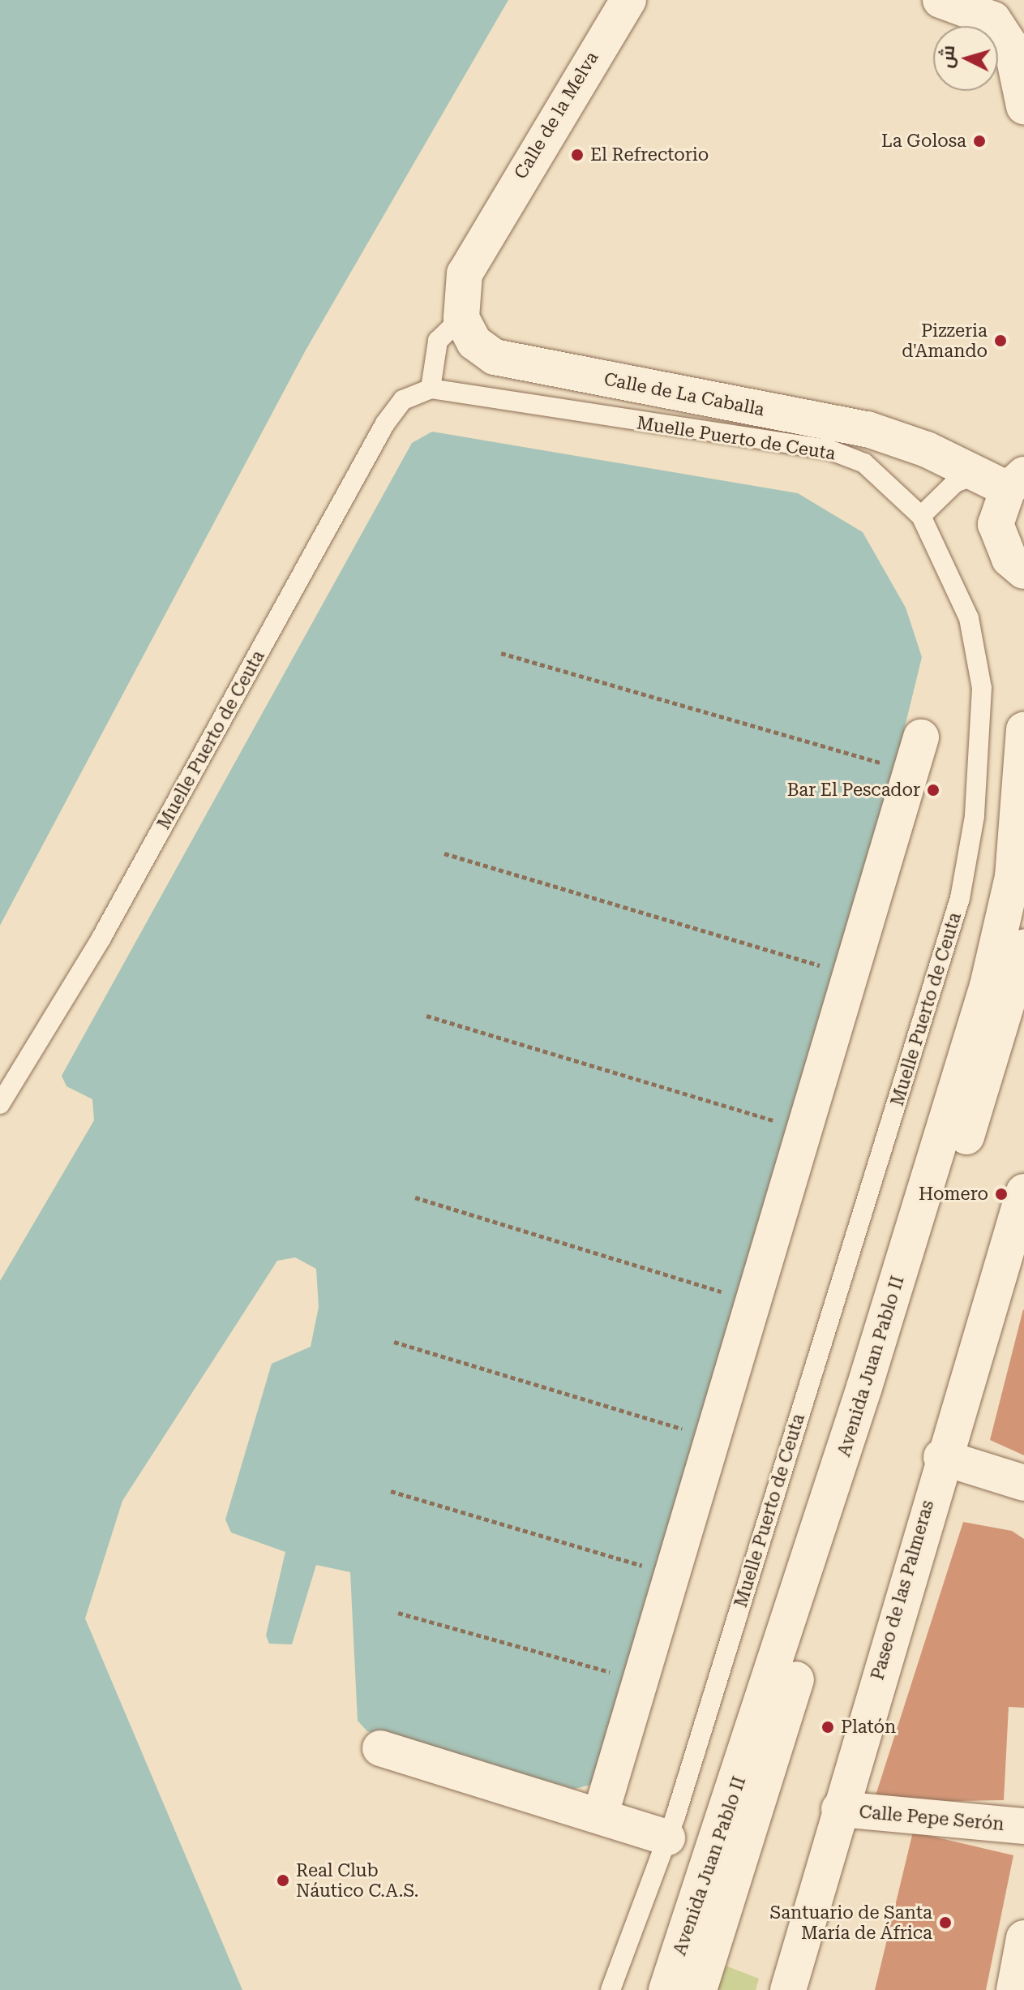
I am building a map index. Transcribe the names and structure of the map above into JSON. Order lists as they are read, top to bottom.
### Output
{
  "streets": {
    "street": [
      "Calle de la Melva",
      "Calle de La Caballa",
      "Avenida Juan Pablo II",
      "Paseo de las Palmeras",
      "Calle Pepe Serón"
    ],
    "lane": ["Muelle Puerto de Ceuta"]
  },
  "crossings": [
    ["Calle de la Melva", "Calle de La Caballa"],
    ["Paseo de las Palmeras", "Calle Pepe Serón"]
  ],
  "places": [
    "La Golosa",
    "El Refrectorio",
    "Pizzeria d'Amando",
    "Bar El Pescador",
    "Homero",
    "Platón",
    "Real Club Náutico C.A.S.",
    "Santuario de Santa María de África"
  ],
  "north": "left"
}
